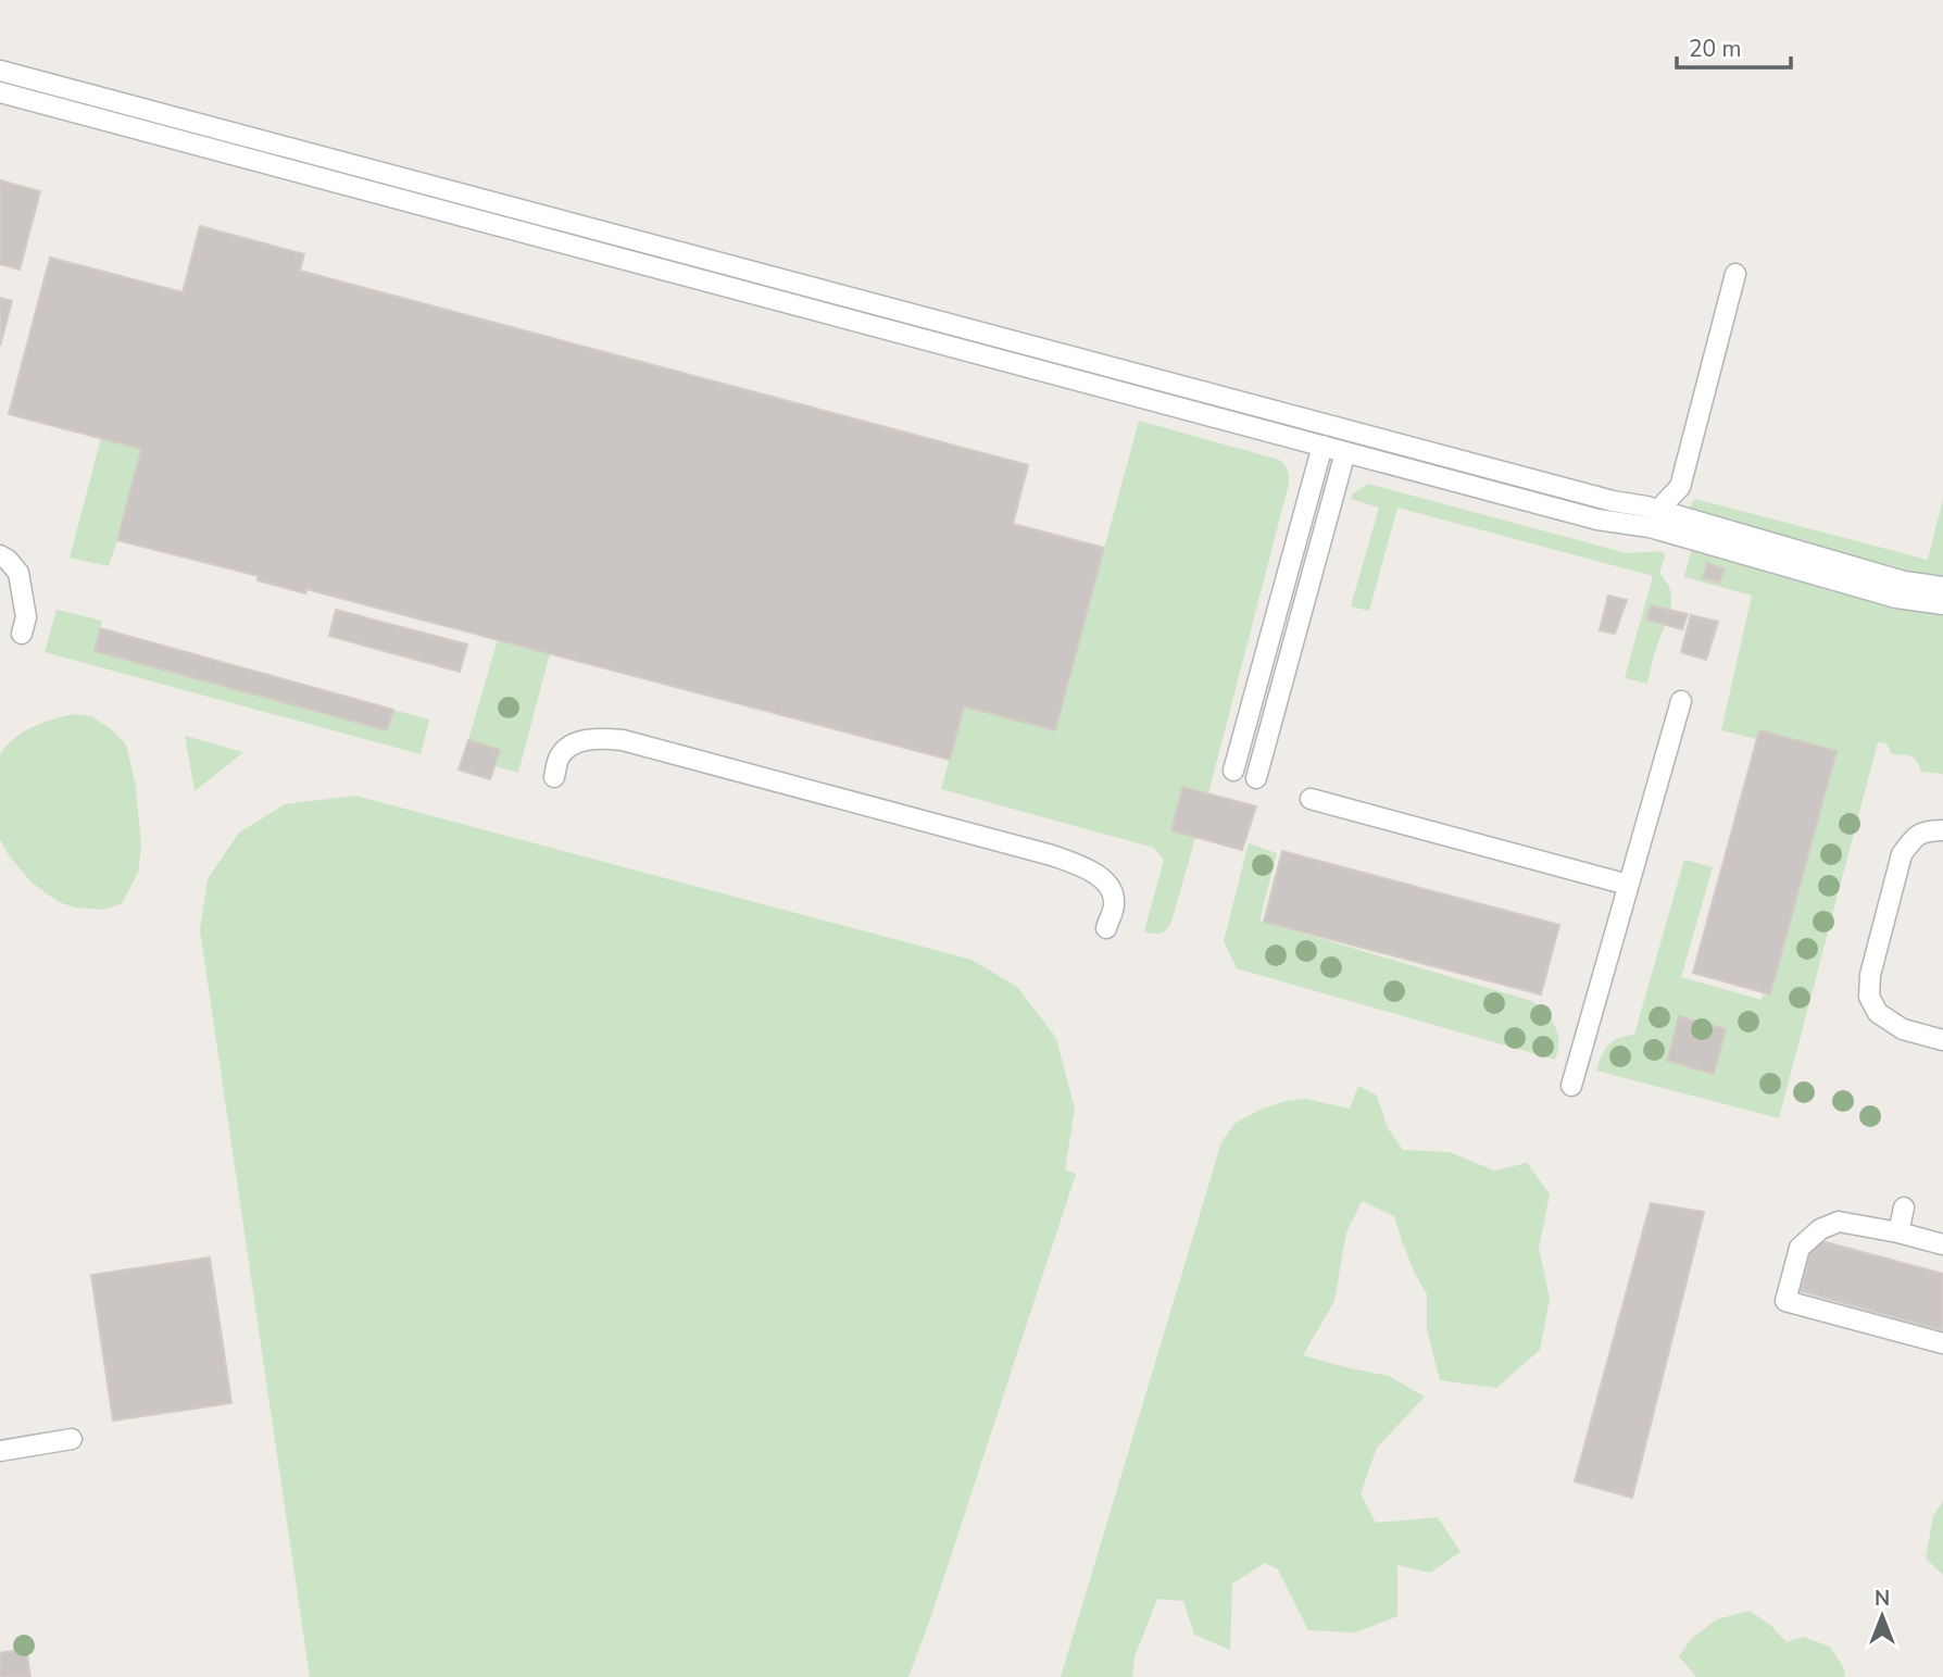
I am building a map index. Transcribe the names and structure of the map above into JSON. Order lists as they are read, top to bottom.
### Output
{
  "scale_bar": "20 m",
  "north": "top"
}
